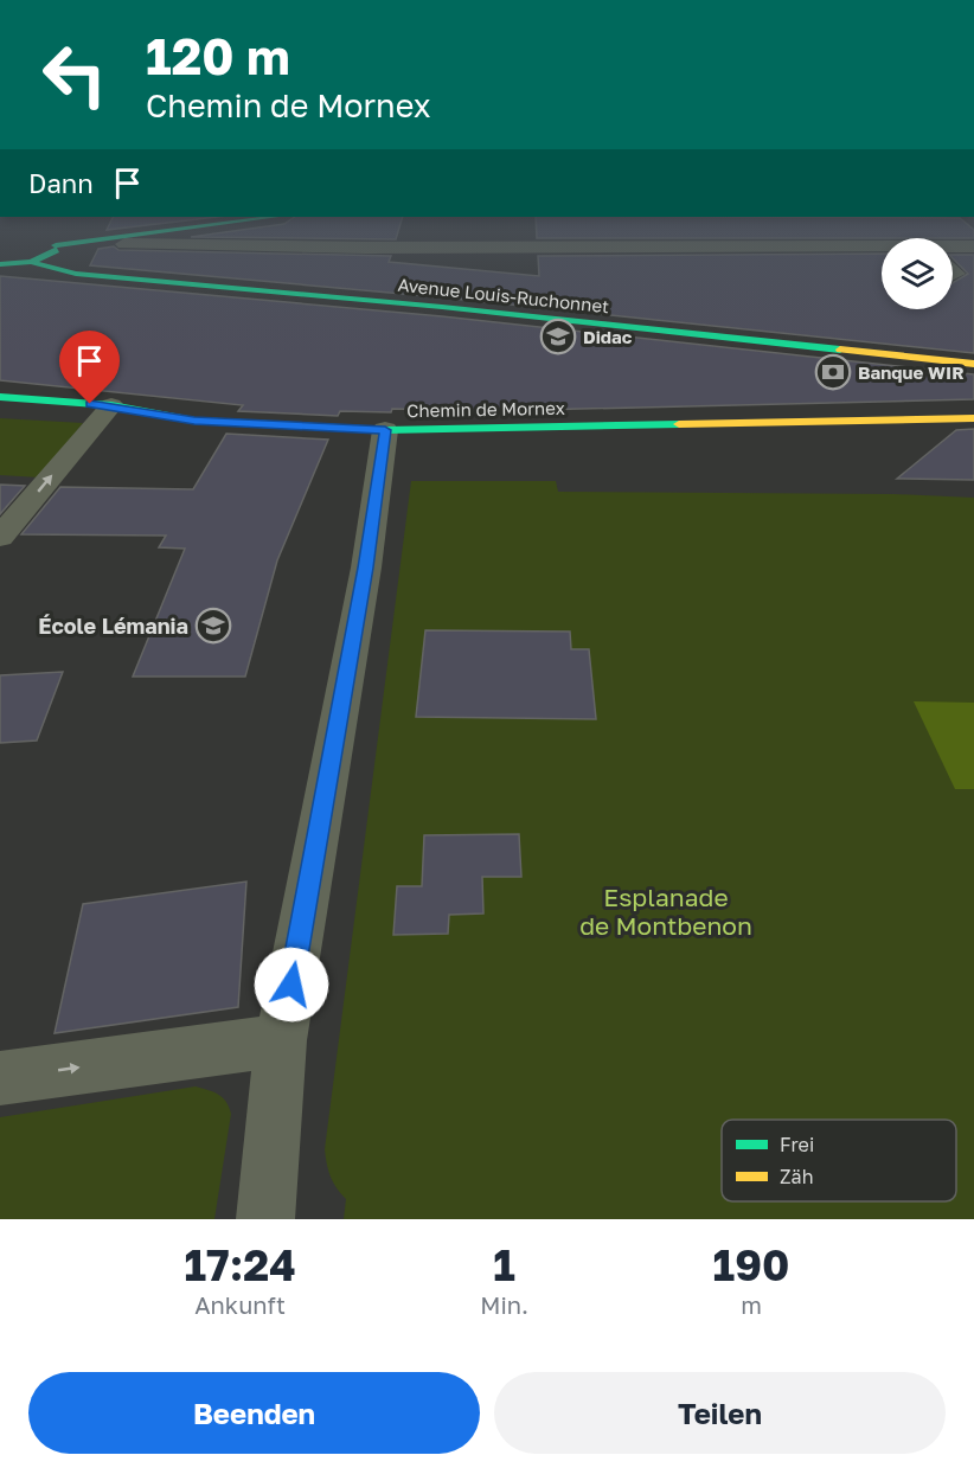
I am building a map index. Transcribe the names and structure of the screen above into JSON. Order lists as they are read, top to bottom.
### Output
{
  "streets": {
    "street": ["Avenue Louis-Ruchonnet", "Chemin de Mornex"]
  },
  "parks": ["Esplanade de Montbenon"],
  "places": {
    "school or university": ["Didac", "École Lémania"],
    "bank": ["Banque WIR"]
  },
  "legend": ["Frei", "Zäh"],
  "page": {
    "turn": ["120 m", "Chemin de Mornex"],
    "then": "Dann",
    "eta": [
      "17:24",
      "Ankunft",
      "1",
      "Min.",
      "190",
      "m"
    ],
    "buttons": ["Beenden", "Teilen"]
  }
}
